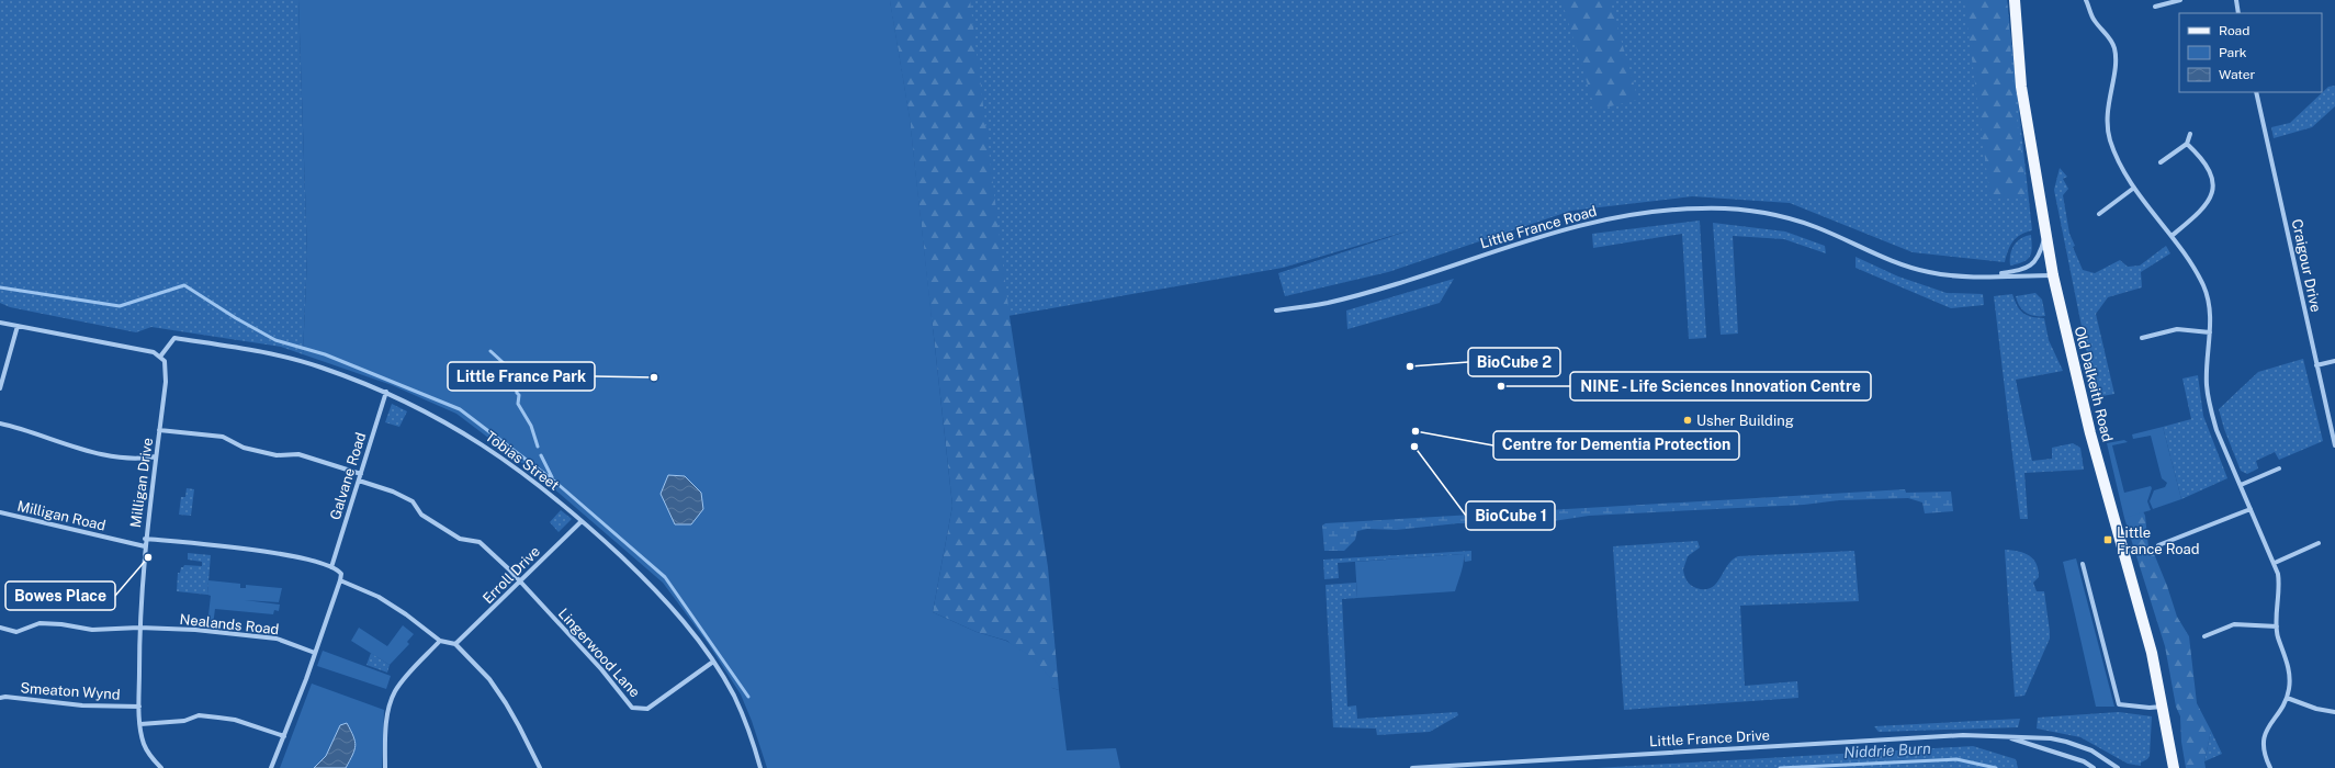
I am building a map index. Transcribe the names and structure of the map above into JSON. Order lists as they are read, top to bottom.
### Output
{
  "streets": {
    "main road": ["Old Dalkeith Road"],
    "street": [
      "Little France Road",
      "Craigour Drive",
      "Tobias Street",
      "Galvane Road",
      "Milligan Drive",
      "Milligan Road",
      "Erroll Drive",
      "Nealands Road",
      "Lingerwood Lane",
      "Smeaton Wynd",
      "Little France Drive"
    ]
  },
  "crossings": [
    ["Little France Road", "Old Dalkeith Road"],
    ["Tobias Street", "Galvane Road"],
    ["Tobias Street", "Milligan Drive"],
    ["Tobias Street", "Erroll Drive"],
    ["Tobias Street", "Lingerwood Lane"],
    ["Galvane Road", "Lingerwood Lane"],
    ["Milligan Drive", "Milligan Road"],
    ["Milligan Drive", "Nealands Road"],
    ["Milligan Drive", "Smeaton Wynd"],
    ["Erroll Drive", "Lingerwood Lane"]
  ],
  "water": ["Niddrie Burn"],
  "places": {
    "other": [
      "BioCube 2",
      "Little France Park",
      "NINE - Life Sciences Innovation Centre",
      "Usher Building",
      "Centre for Dementia Protection",
      "BioCube 1",
      "Bowes Place"
    ],
    "transit": ["Little France Road"]
  },
  "legend": ["Road", "Park", "Water"]
}
